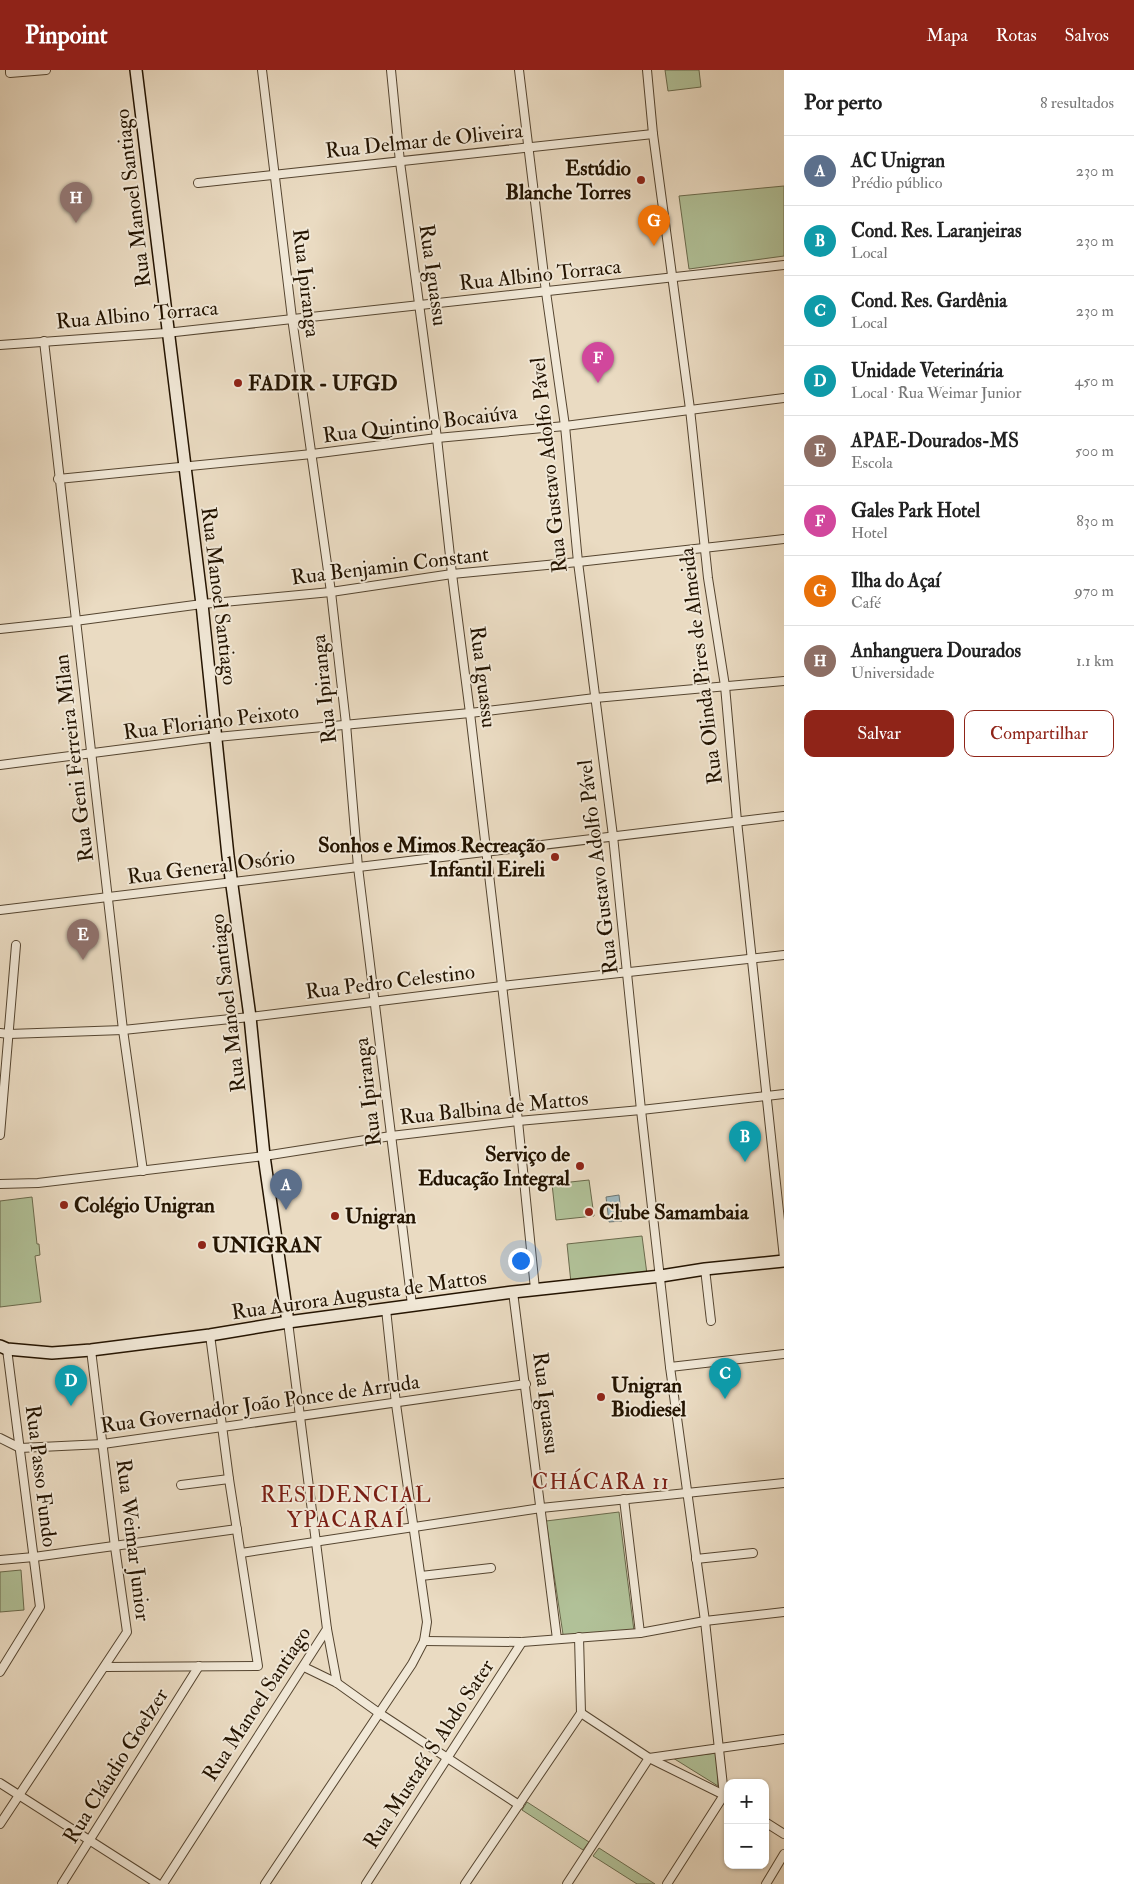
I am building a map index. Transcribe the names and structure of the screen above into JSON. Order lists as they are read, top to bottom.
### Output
{
  "streets": {
    "street": [
      "Rua Delmar de Oliveira",
      "Rua Manoel Santiago",
      "Rua Iguassu",
      "Rua Albino Torraca",
      "Rua Ipiranga",
      "Rua Quintino Bocaiúva",
      "Rua Gustavo Adolfo Pável",
      "Rua Benjamin Constant",
      "Rua Olinda Pires de Almeida",
      "Rua Floriano Peixoto",
      "Rua Geni Ferreira Milan",
      "Rua General Osório",
      "Rua Pedro Celestino",
      "Rua Balbina de Mattos",
      "Rua Aurora Augusta de Mattos",
      "Rua Governador João Ponce de Arruda",
      "Rua Passo Fundo",
      "Rua Weimar Junior",
      "Rua Mustafá S Abdo Sater",
      "Rua Cláudio Goelzer"
    ]
  },
  "crossings": [
    ["Rua Delmar de Oliveira", "Rua Iguassu"],
    ["Rua Delmar de Oliveira", "Rua Ipiranga"],
    ["Rua Delmar de Oliveira", "Rua Gustavo Adolfo Pável"],
    ["Rua Delmar de Oliveira", "Rua Olinda Pires de Almeida"],
    ["Rua Manoel Santiago", "Rua Albino Torraca"],
    ["Rua Manoel Santiago", "Rua Quintino Bocaiúva"],
    ["Rua Manoel Santiago", "Rua Benjamin Constant"],
    ["Rua Manoel Santiago", "Rua Floriano Peixoto"],
    ["Rua Manoel Santiago", "Rua General Osório"],
    ["Rua Manoel Santiago", "Rua Pedro Celestino"],
    ["Rua Manoel Santiago", "Rua Balbina de Mattos"],
    ["Rua Manoel Santiago", "Rua Aurora Augusta de Mattos"],
    ["Rua Manoel Santiago", "Rua Governador João Ponce de Arruda"],
    ["Rua Iguassu", "Rua Albino Torraca"],
    ["Rua Iguassu", "Rua Quintino Bocaiúva"],
    ["Rua Iguassu", "Rua Benjamin Constant"],
    ["Rua Iguassu", "Rua Floriano Peixoto"],
    ["Rua Iguassu", "Rua General Osório"],
    ["Rua Iguassu", "Rua Pedro Celestino"],
    ["Rua Iguassu", "Rua Balbina de Mattos"],
    ["Rua Iguassu", "Rua Aurora Augusta de Mattos"],
    ["Rua Iguassu", "Rua Governador João Ponce de Arruda"],
    ["Rua Albino Torraca", "Rua Ipiranga"],
    ["Rua Albino Torraca", "Rua Gustavo Adolfo Pável"],
    ["Rua Albino Torraca", "Rua Olinda Pires de Almeida"],
    ["Rua Albino Torraca", "Rua Geni Ferreira Milan"],
    ["Rua Ipiranga", "Rua Quintino Bocaiúva"],
    ["Rua Ipiranga", "Rua Benjamin Constant"],
    ["Rua Ipiranga", "Rua Floriano Peixoto"],
    ["Rua Ipiranga", "Rua General Osório"],
    ["Rua Ipiranga", "Rua Pedro Celestino"],
    ["Rua Ipiranga", "Rua Balbina de Mattos"],
    ["Rua Ipiranga", "Rua Aurora Augusta de Mattos"],
    ["Rua Quintino Bocaiúva", "Rua Gustavo Adolfo Pável"],
    ["Rua Quintino Bocaiúva", "Rua Olinda Pires de Almeida"],
    ["Rua Quintino Bocaiúva", "Rua Geni Ferreira Milan"],
    ["Rua Gustavo Adolfo Pável", "Rua Benjamin Constant"],
    ["Rua Gustavo Adolfo Pável", "Rua Floriano Peixoto"],
    ["Rua Gustavo Adolfo Pável", "Rua General Osório"],
    ["Rua Gustavo Adolfo Pável", "Rua Pedro Celestino"],
    ["Rua Gustavo Adolfo Pável", "Rua Balbina de Mattos"],
    ["Rua Gustavo Adolfo Pável", "Rua Aurora Augusta de Mattos"],
    ["Rua Benjamin Constant", "Rua Olinda Pires de Almeida"],
    ["Rua Benjamin Constant", "Rua Geni Ferreira Milan"],
    ["Rua Olinda Pires de Almeida", "Rua Floriano Peixoto"],
    ["Rua Olinda Pires de Almeida", "Rua General Osório"],
    ["Rua Olinda Pires de Almeida", "Rua Pedro Celestino"],
    ["Rua Olinda Pires de Almeida", "Rua Balbina de Mattos"],
    ["Rua Olinda Pires de Almeida", "Rua Aurora Augusta de Mattos"],
    ["Rua Floriano Peixoto", "Rua Geni Ferreira Milan"],
    ["Rua Geni Ferreira Milan", "Rua General Osório"],
    ["Rua Geni Ferreira Milan", "Rua Pedro Celestino"],
    ["Rua Geni Ferreira Milan", "Rua Balbina de Mattos"],
    ["Rua Aurora Augusta de Mattos", "Rua Passo Fundo"],
    ["Rua Aurora Augusta de Mattos", "Rua Weimar Junior"],
    ["Rua Governador João Ponce de Arruda", "Rua Passo Fundo"],
    ["Rua Governador João Ponce de Arruda", "Rua Weimar Junior"]
  ],
  "districts": ["CHÁCARA 11", "RESIDENCIAL YPACARAÍ"],
  "places": [
    "Estúdio Blanche Torres",
    "FADIR - UFGD",
    "Sonhos e Mimos Recreação Infantil Eireli",
    "Serviço de Educação Integral",
    "Colégio Unigran",
    "Clube Samambaia",
    "Unigran",
    "UNIGRAN",
    "Unigran Biodiesel"
  ],
  "page": {
    "header": "Pinpoint",
    "nav": ["Mapa", "Rotas", "Salvos"],
    "heading": ["Por perto", "8 resultados"],
    "list": [
      {
        "mark": "A",
        "name": "AC Unigran",
        "note": "Prédio público",
        "value": "230 m"
      },
      {
        "mark": "B",
        "name": "Cond. Res. Laranjeiras",
        "note": "Local",
        "value": "230 m"
      },
      {
        "mark": "C",
        "name": "Cond. Res. Gardênia",
        "note": "Local",
        "value": "230 m"
      },
      {
        "mark": "D",
        "name": "Unidade Veterinária",
        "note": "Local · Rua Weimar Junior",
        "value": "450 m"
      },
      {
        "mark": "E",
        "name": "APAE-Dourados-MS",
        "note": "Escola",
        "value": "500 m"
      },
      {
        "mark": "F",
        "name": "Gales Park Hotel",
        "note": "Hotel",
        "value": "830 m"
      },
      {
        "mark": "G",
        "name": "Ilha do Açaí",
        "note": "Café",
        "value": "970 m"
      },
      {
        "mark": "H",
        "name": "Anhanguera Dourados",
        "note": "Universidade",
        "value": "1.1 km"
      }
    ],
    "pins": [
      "H",
      "G",
      "F",
      "E",
      "B",
      "A",
      "C",
      "D"
    ],
    "buttons": ["Salvar", "Compartilhar"],
    "map_buttons": ["+", "−"]
  }
}
